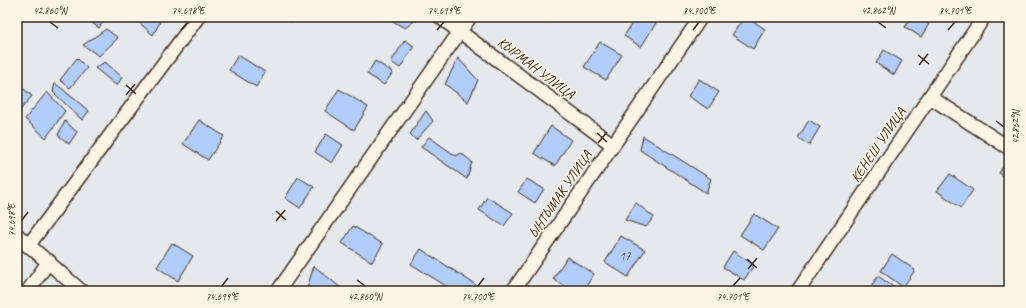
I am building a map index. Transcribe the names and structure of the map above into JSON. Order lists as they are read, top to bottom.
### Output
{
  "streets": {
    "street": ["КЫРМАН УЛИЦА", "КЕНЕШ УЛИЦА", "ЫНТЫМАК УЛИЦА"]
  },
  "crossings": [
    ["КЫРМАН УЛИЦА", "ЫНТЫМАК УЛИЦА"]
  ],
  "house_numbers": ["17"],
  "coordinates": [
    "42.860°N",
    "74.698°E",
    "74.699°E",
    "74.700°E",
    "42.862°N",
    "74.701°E"
  ]
}
